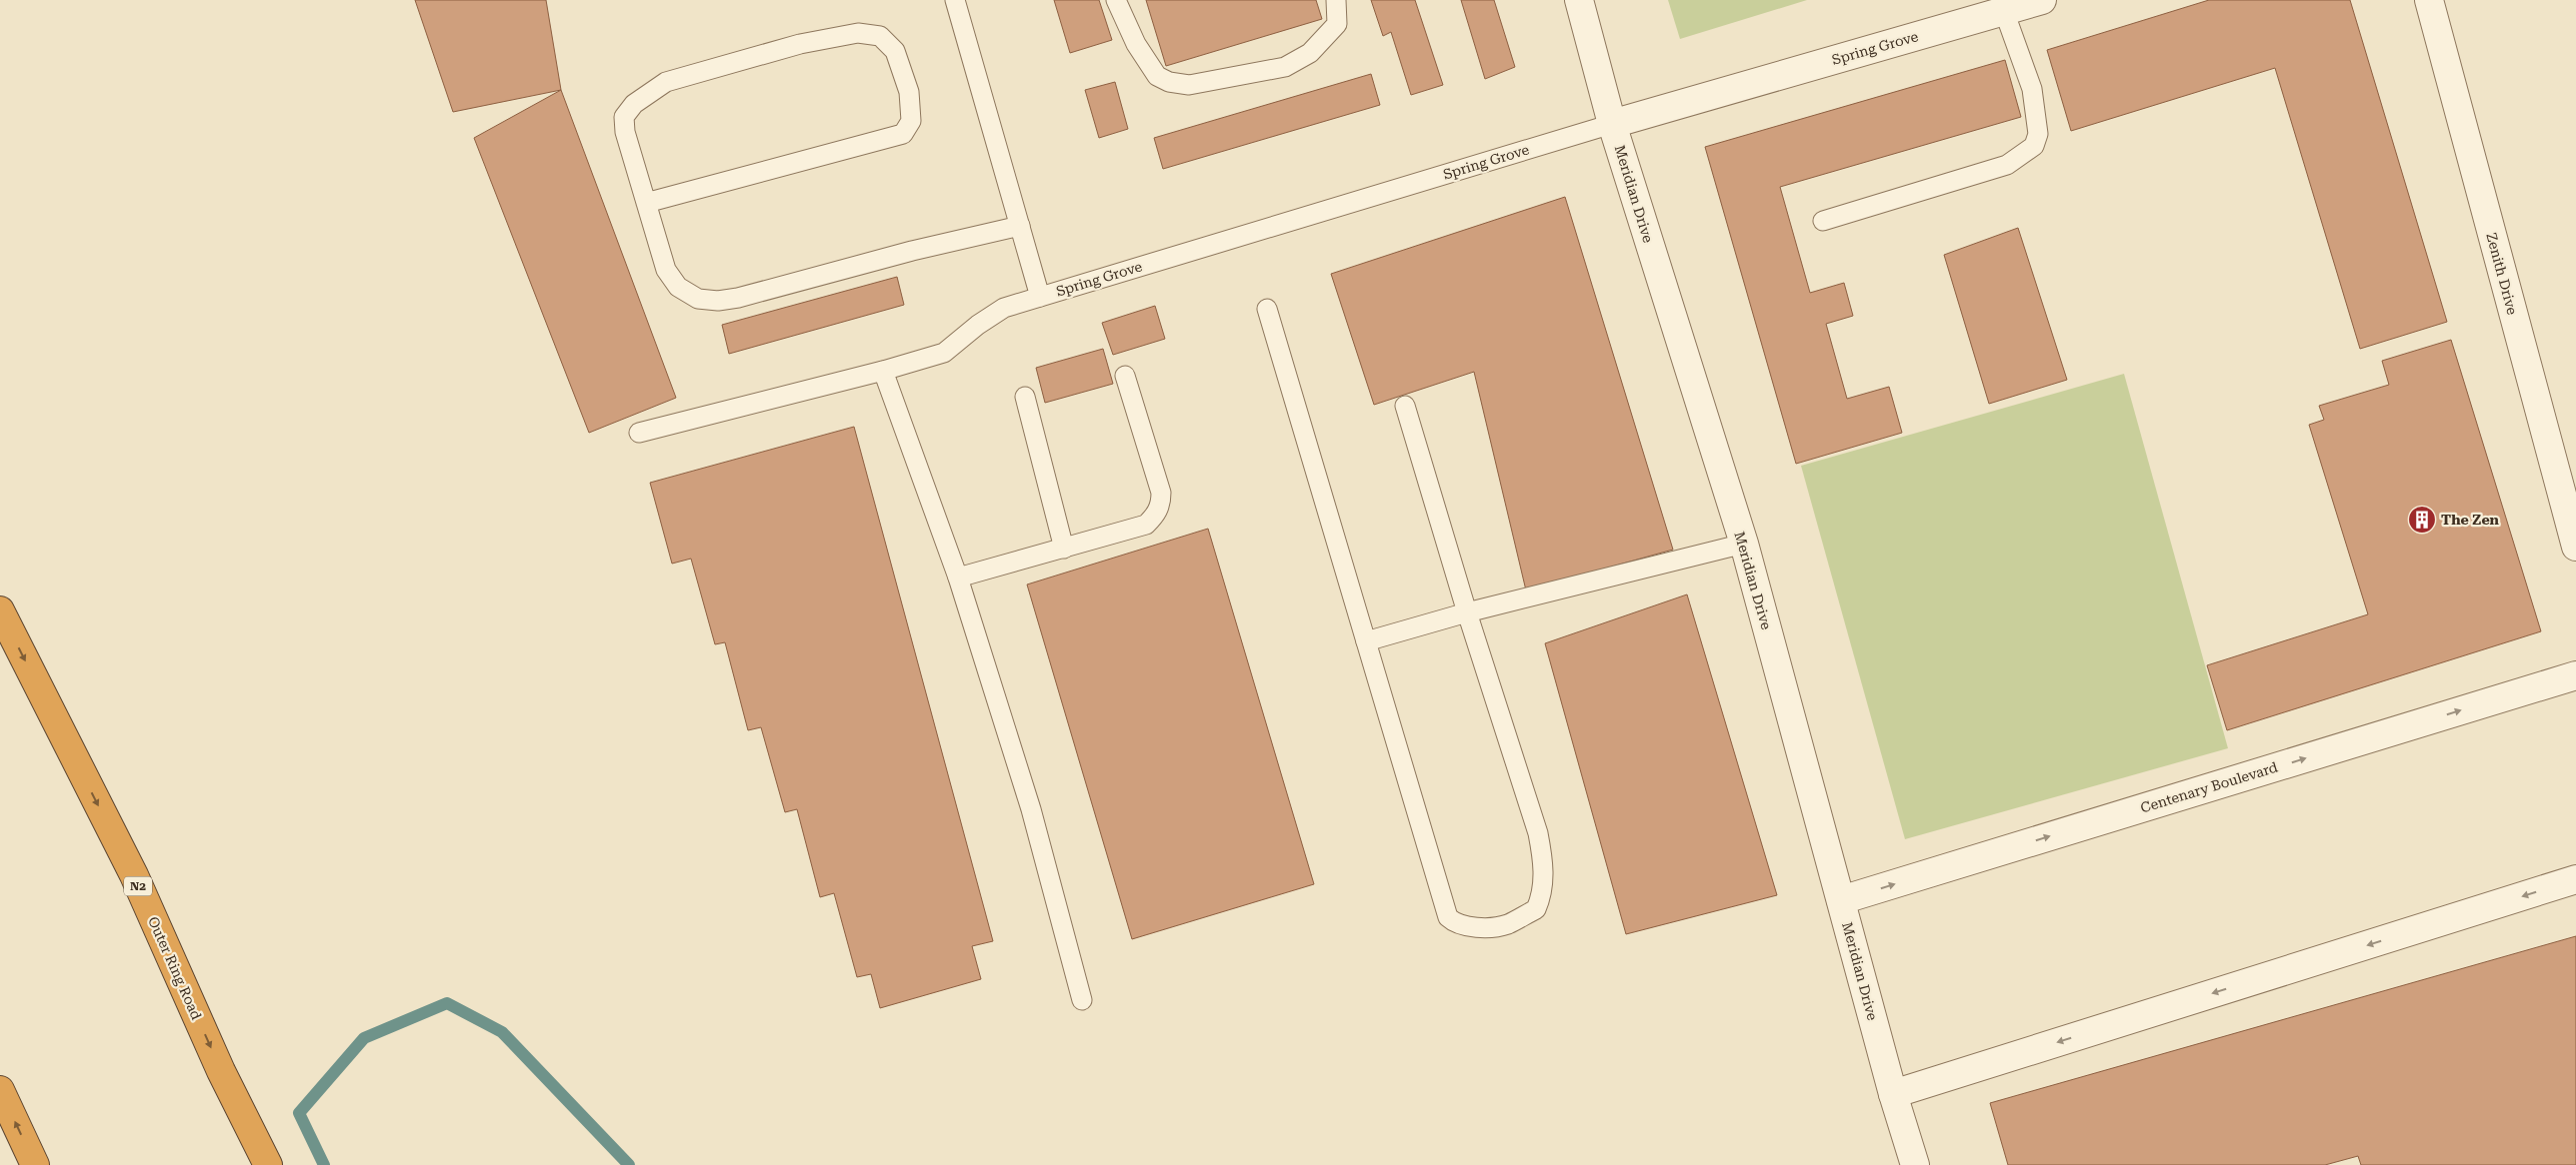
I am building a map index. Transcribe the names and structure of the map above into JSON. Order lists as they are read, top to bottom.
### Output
{
  "streets": {
    "highway": ["N2", "Outer Ring Road"],
    "street": [
      "Spring Grove",
      "Meridian Drive",
      "Zenith Drive",
      "Centenary Boulevard"
    ]
  },
  "crossings": [
    ["Spring Grove", "Meridian Drive"],
    ["Meridian Drive", "Centenary Boulevard"]
  ],
  "one_way": ["Outer Ring Road"],
  "places": {
    "building": ["The Zen"]
  }
}
